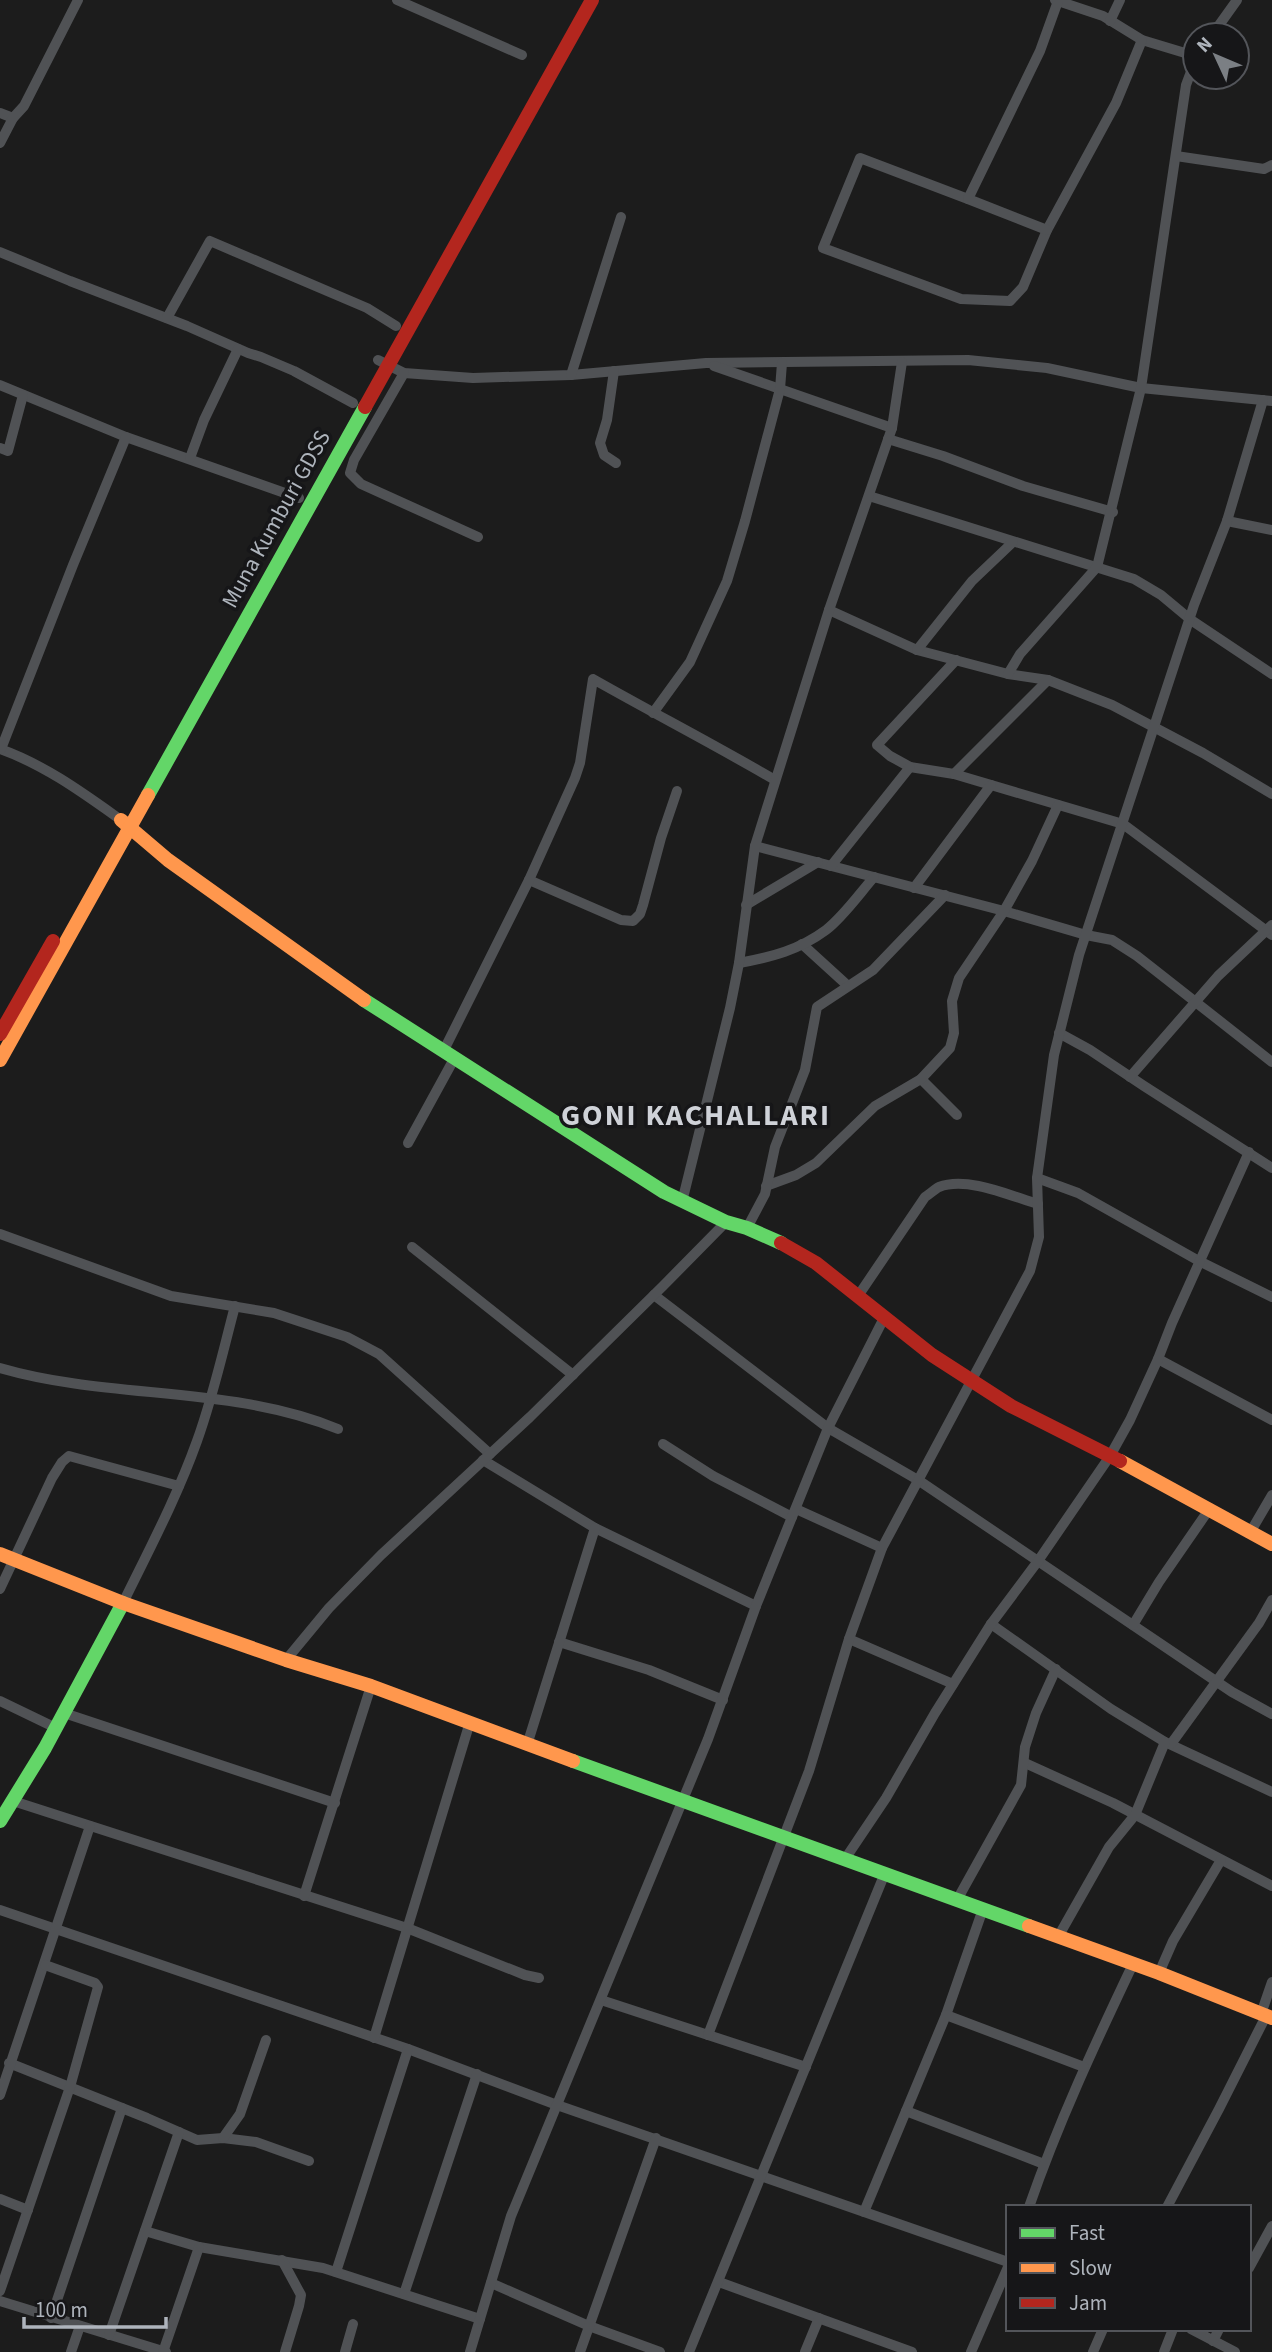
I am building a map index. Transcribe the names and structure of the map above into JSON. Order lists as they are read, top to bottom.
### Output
{
  "streets": {
    "main road": ["Muna Kumburi GDSS"]
  },
  "districts": ["GONI KACHALLARI"],
  "legend": ["Fast", "Slow", "Jam"],
  "scale_bar": "100 m",
  "north": "top left"
}
